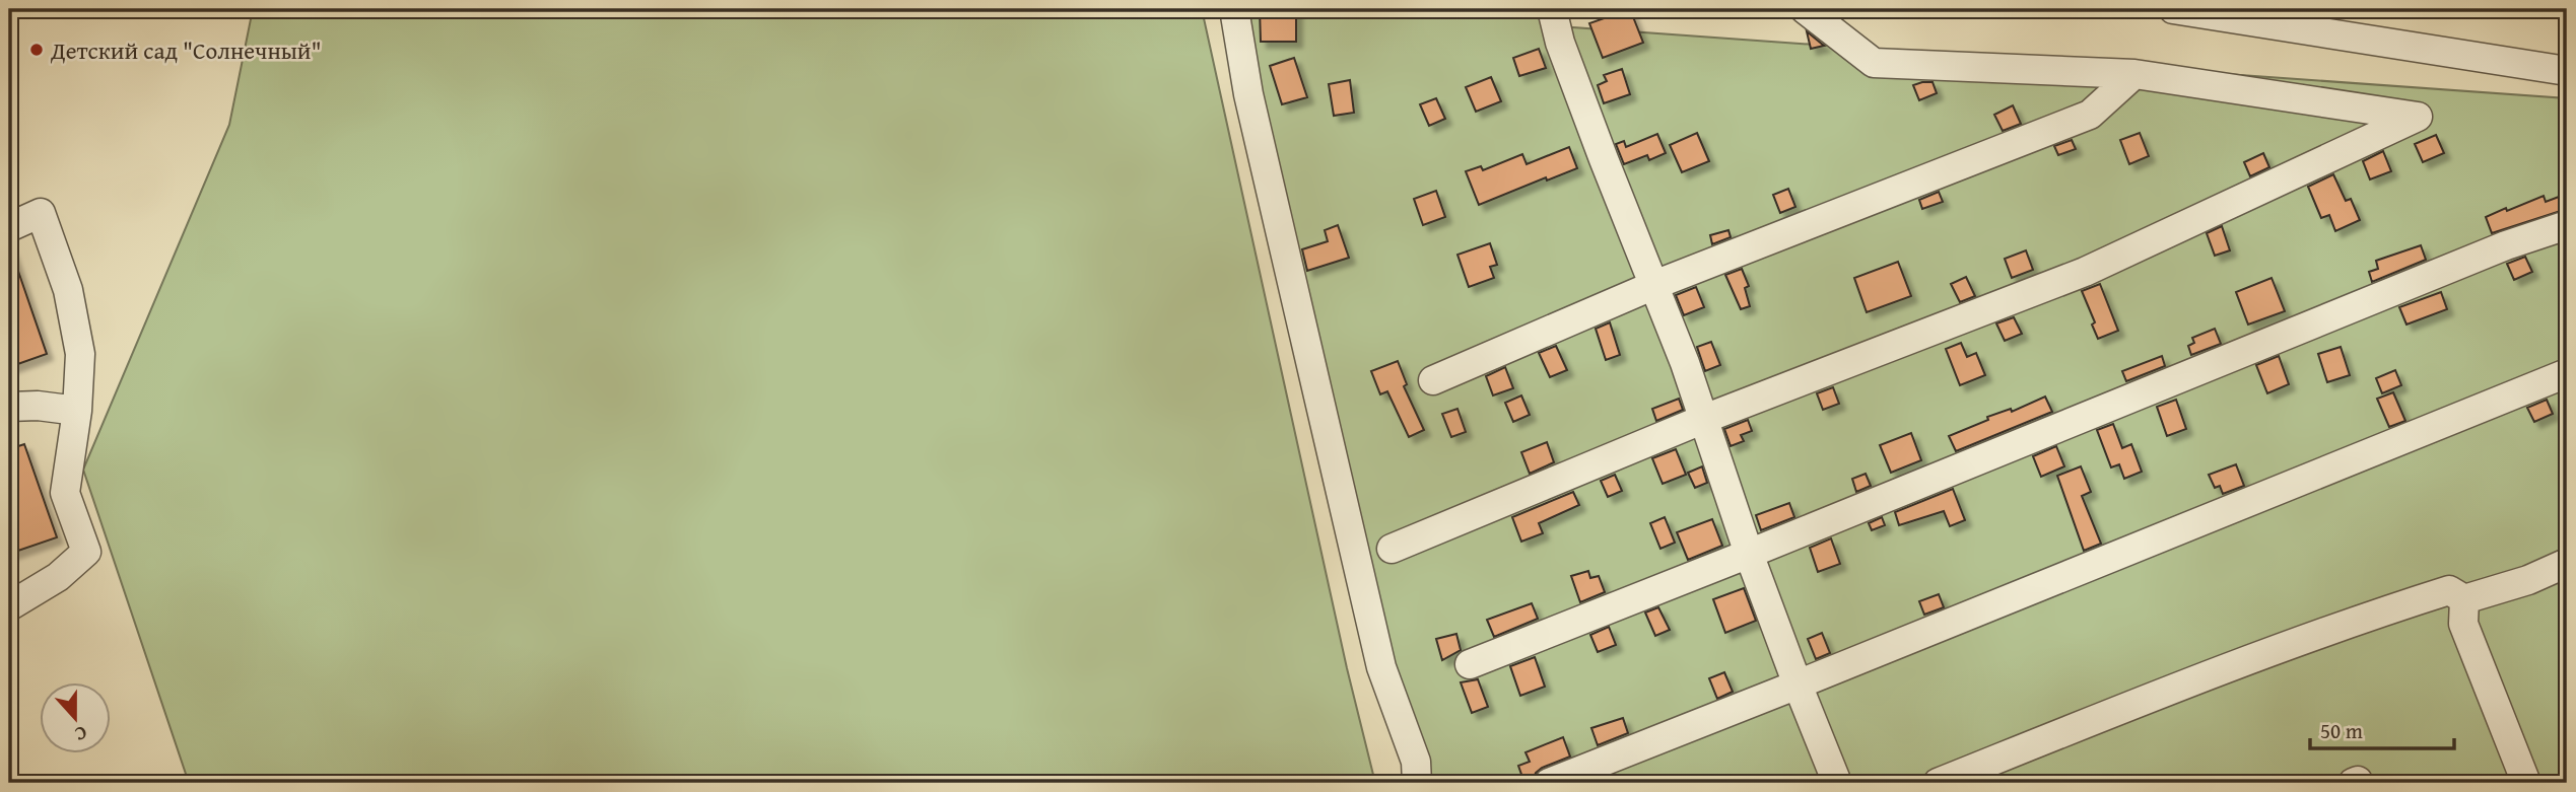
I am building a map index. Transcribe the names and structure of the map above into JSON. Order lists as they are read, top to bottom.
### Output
{
  "places": ["Детский сад \"Солнечный\""],
  "scale_bar": "50 m",
  "north": "bottom"
}
